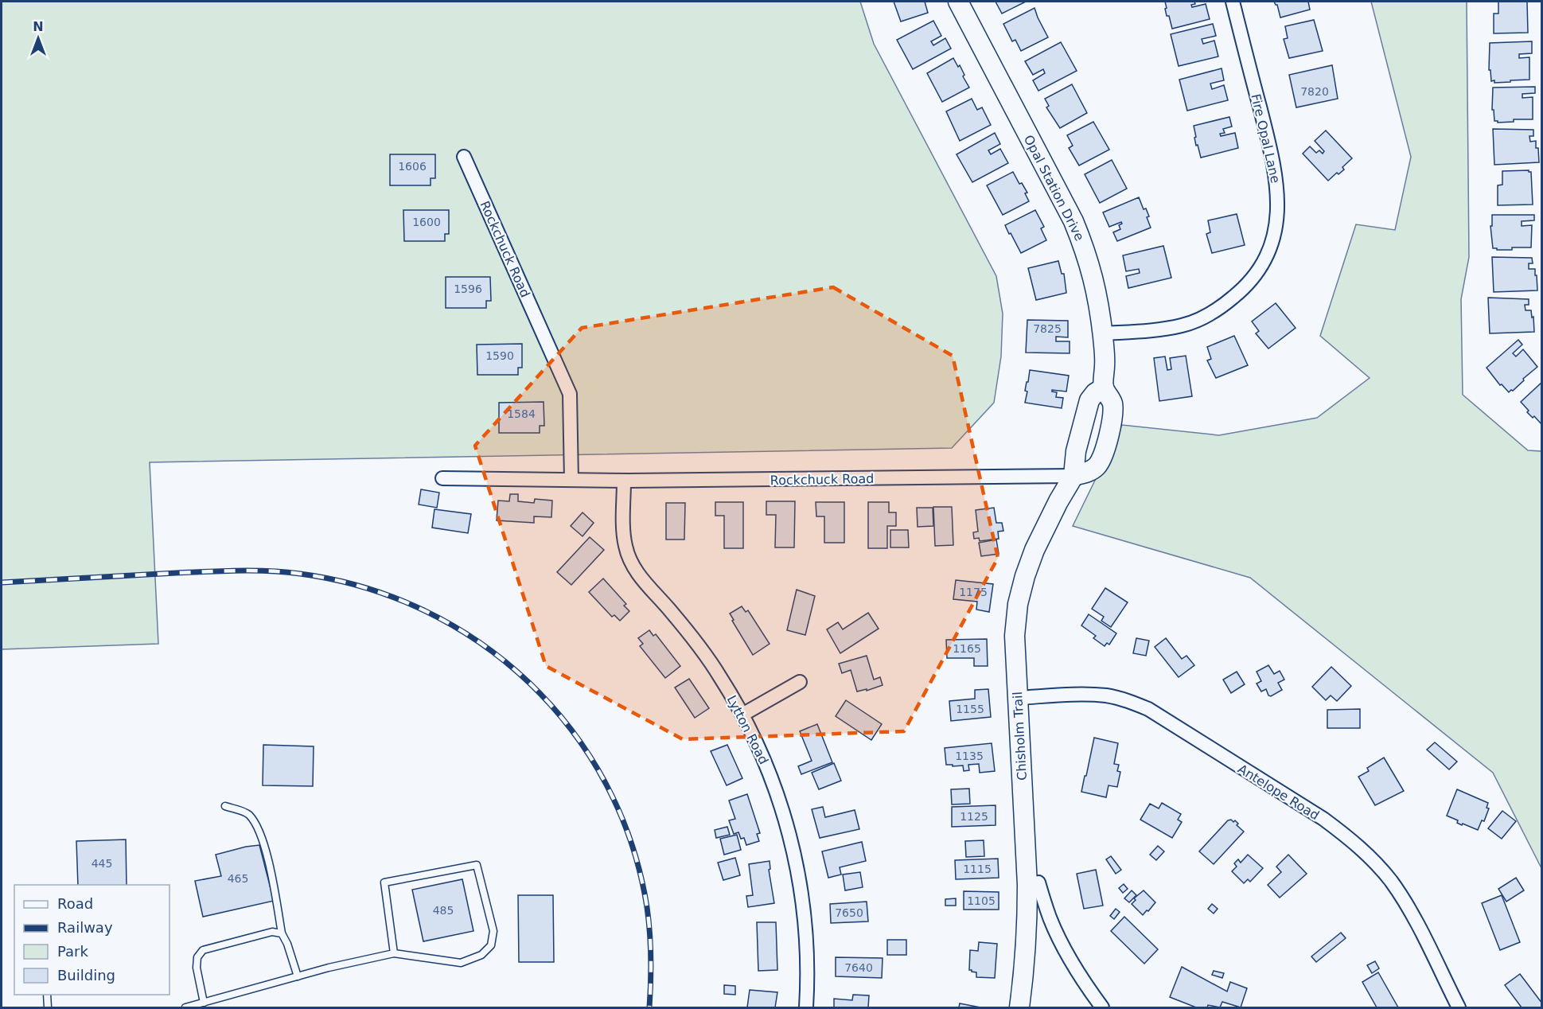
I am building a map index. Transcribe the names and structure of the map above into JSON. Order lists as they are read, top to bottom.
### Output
{
  "streets": {
    "street": [
      "Fire Opal Lane",
      "Opal Station Drive",
      "Rockchuck Road",
      "Lytton Road",
      "Chisholm Trail",
      "Antelope Road"
    ]
  },
  "crossings": [
    ["Fire Opal Lane", "Opal Station Drive"],
    ["Opal Station Drive", "Rockchuck Road"],
    ["Opal Station Drive", "Chisholm Trail"],
    ["Rockchuck Road", "Lytton Road"],
    ["Rockchuck Road", "Chisholm Trail"],
    ["Chisholm Trail", "Antelope Road"]
  ],
  "house_numbers": [
    "7820",
    "1606",
    "1600",
    "1596",
    "7825",
    "1590",
    "1584",
    "1175",
    "1165",
    "1155",
    "1135",
    "1125",
    "445",
    "1115",
    "465",
    "1105",
    "485",
    "7650",
    "7640"
  ],
  "legend": [
    "Road",
    "Railway",
    "Park",
    "Building"
  ],
  "north": "top"
}
